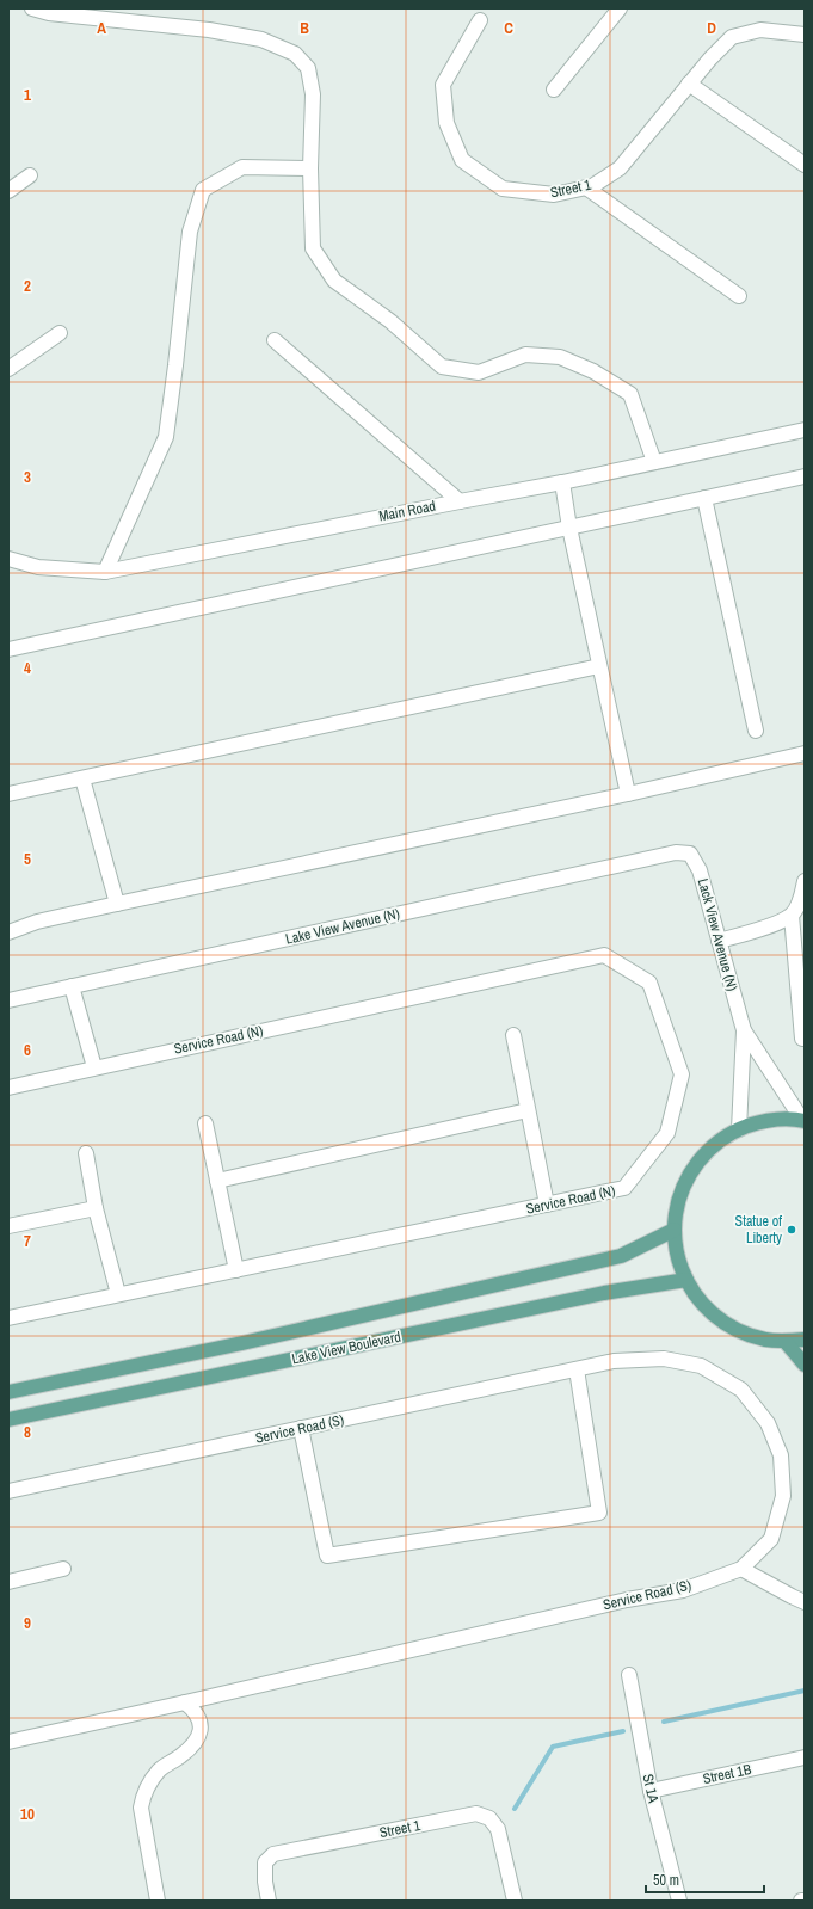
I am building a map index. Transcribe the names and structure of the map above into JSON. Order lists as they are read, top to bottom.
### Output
{
  "streets": {
    "main road": ["Lake View Boulevard"],
    "street": [
      "Street 1",
      "Main Road",
      "Lake View Avenue (N)",
      "Lack View Avenue (N)",
      "Service Road (N)",
      "Service Road (S)",
      "Street 1B",
      "St 1A"
    ]
  },
  "crossings": [
    ["Lake View Avenue (N)", "Lack View Avenue (N)"],
    ["Street 1B", "St 1A"]
  ],
  "places": ["Statue of Liberty"],
  "scale_bar": "50 m",
  "grid": {
    "columns": [
      "A",
      "B",
      "C",
      "D"
    ],
    "rows": [
      "1",
      "2",
      "3",
      "4",
      "5",
      "6",
      "7",
      "8",
      "9",
      "10"
    ]
  }
}
